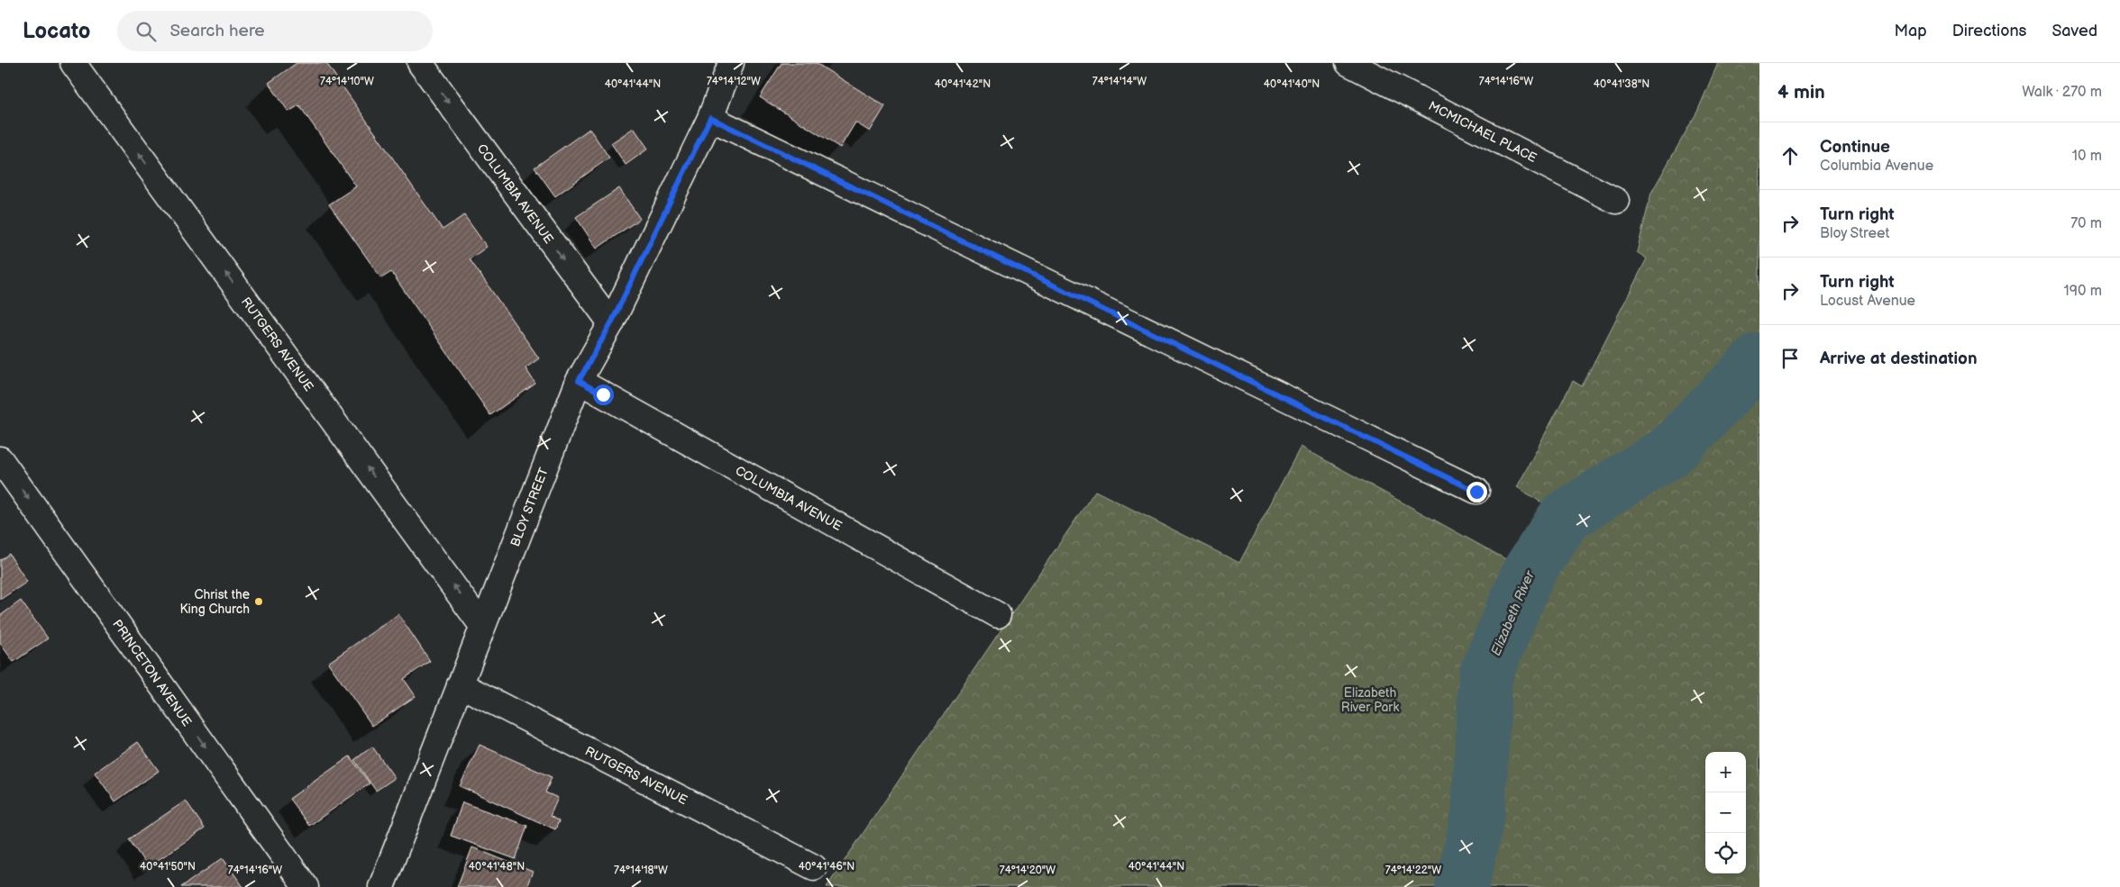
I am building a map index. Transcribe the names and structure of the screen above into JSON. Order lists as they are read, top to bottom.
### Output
{
  "streets": {
    "street": [
      "MCMICHAEL PLACE",
      "COLUMBIA AVENUE",
      "RUTGERS AVENUE",
      "BLOY STREET",
      "PRINCETON AVENUE"
    ]
  },
  "crossings": [
    ["COLUMBIA AVENUE", "BLOY STREET"],
    ["RUTGERS AVENUE", "BLOY STREET"]
  ],
  "one_way": ["COLUMBIA AVENUE", "RUTGERS AVENUE", "PRINCETON AVENUE"],
  "water": ["Elizabeth River"],
  "parks": ["Elizabeth River Park"],
  "places": ["Christ the King Church"],
  "page": {
    "header": "Locato",
    "search": "Search here",
    "nav": ["Map", "Directions", "Saved"],
    "heading": ["4 min", "Walk · 270 m"],
    "list": [
      ["Continue", "Columbia Avenue", "10 m"],
      ["Turn right", "Bloy Street", "70 m"],
      ["Turn right", "Locust Avenue", "190 m"],
      "Arrive at destination"
    ],
    "map_buttons": ["+", "−"]
  },
  "coordinates": [
    "74°14'12\"W",
    "74°14'10\"W",
    "74°14'14\"W",
    "74°14'16\"W",
    "40°41'44\"N",
    "40°41'42\"N",
    "40°41'40\"N",
    "40°41'38\"N",
    "40°41'50\"N",
    "40°41'48\"N",
    "40°41'46\"N",
    "74°14'18\"W",
    "74°14'20\"W",
    "74°14'22\"W"
  ]
}
